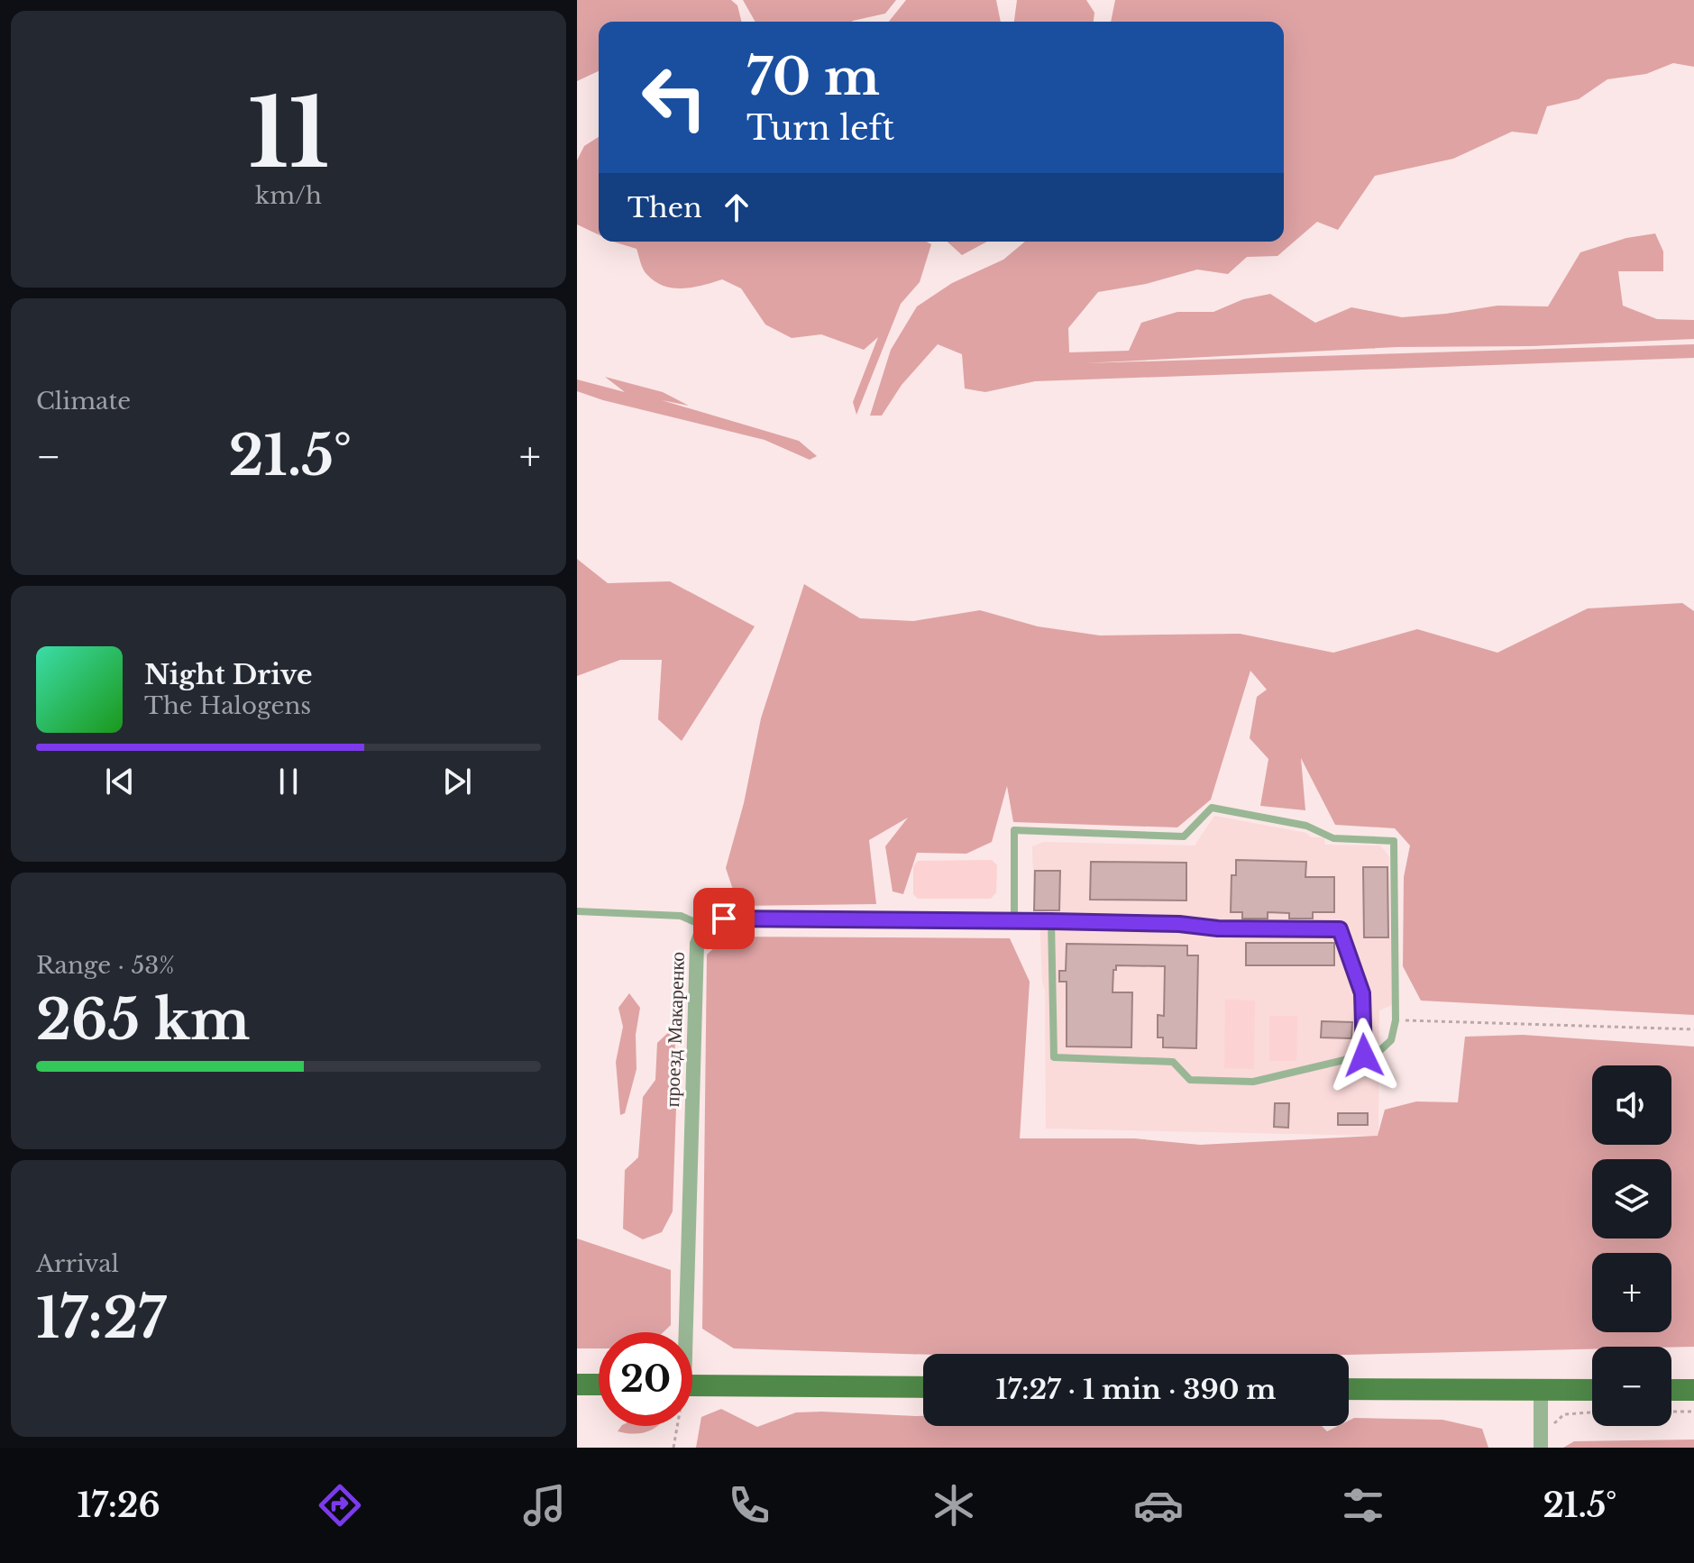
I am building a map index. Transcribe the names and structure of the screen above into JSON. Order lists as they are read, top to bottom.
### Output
{
  "streets": {
    "street": ["проезд Макаренко"]
  },
  "page": {
    "tile": [
      ["11", "km/h"],
      "Climate",
      ["Range · 53%", "265 km"],
      ["Arrival", "17:27"]
    ],
    "turn": ["70 m", "Turn left"],
    "then": "Then",
    "heat": ["−", "21.5°", "+"],
    "song": ["Night Drive", "The Halogens"],
    "map_buttons": ["+", "−"],
    "limit": "20",
    "trip": "17:27 · 1 min · 390 m",
    "tabs": ["17:26", "21.5°"]
  }
}
